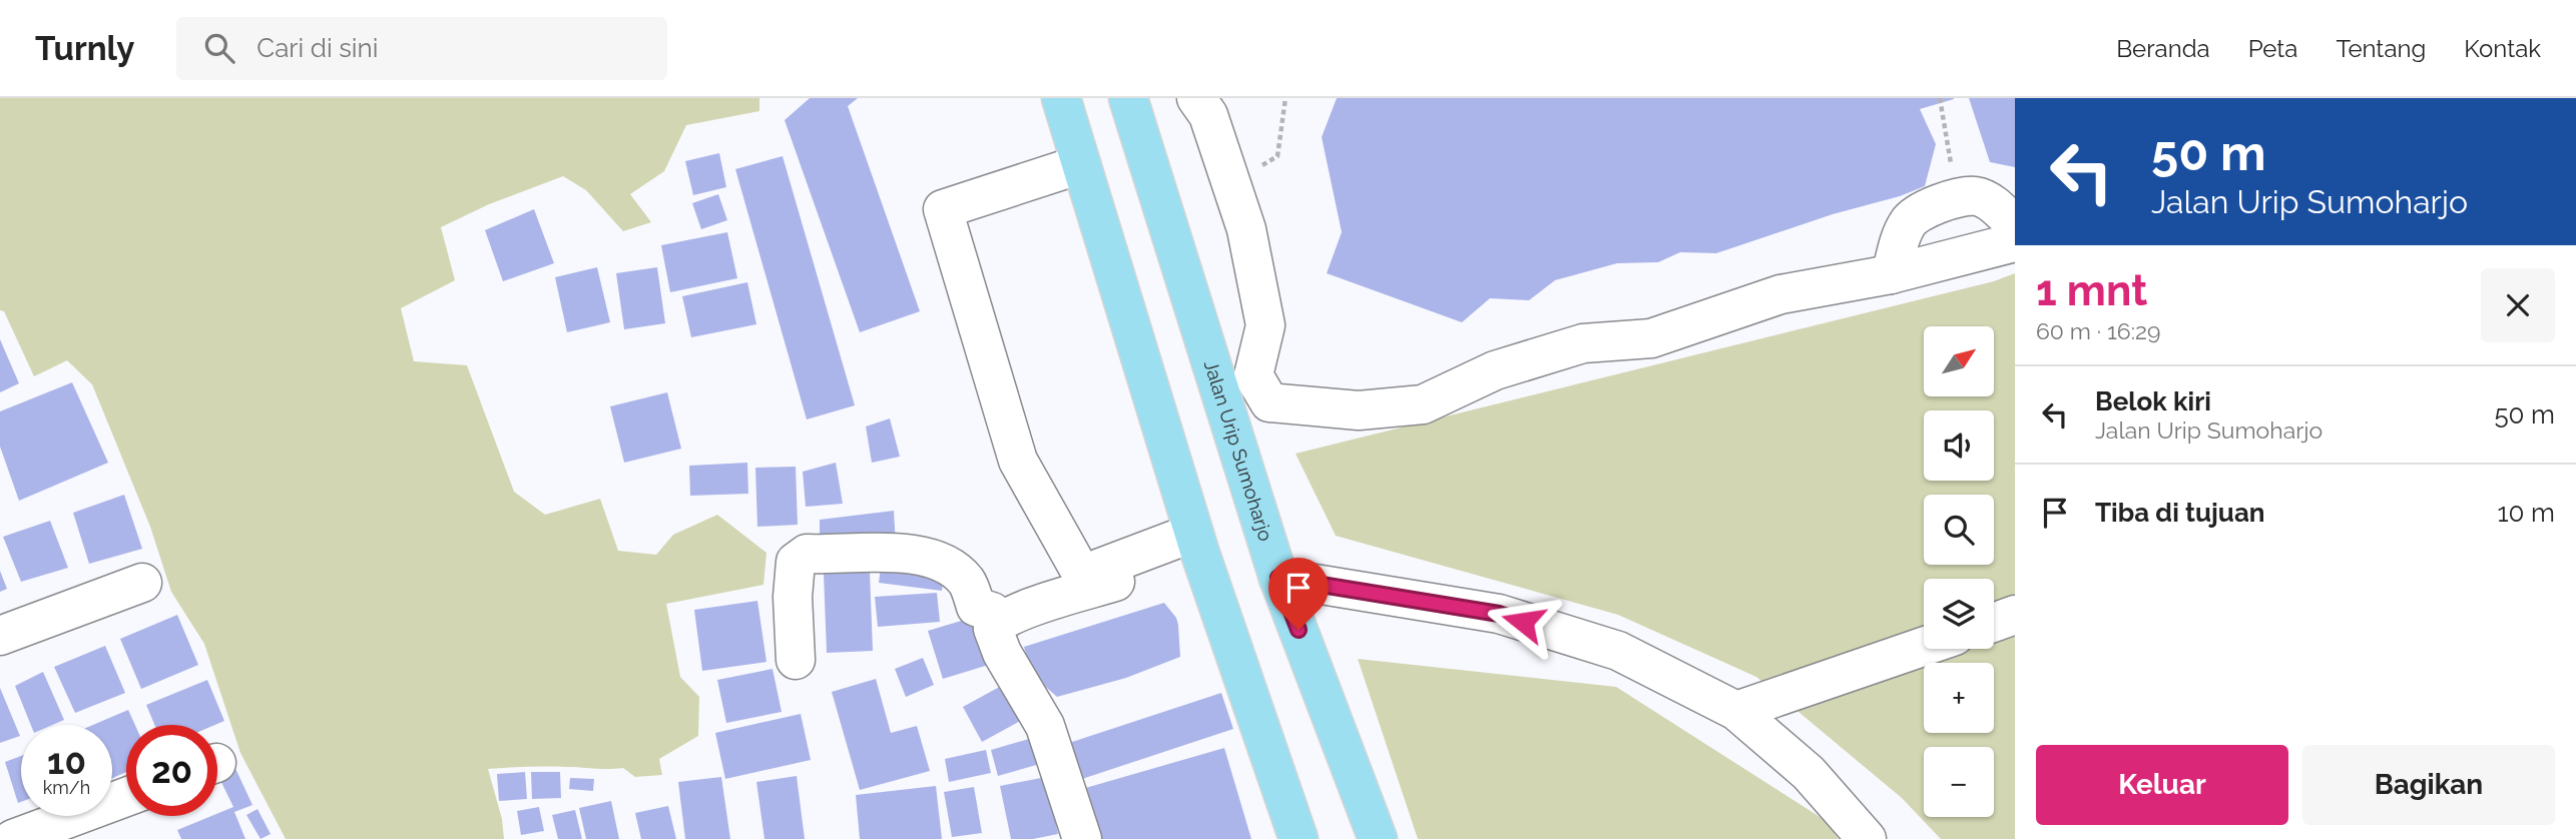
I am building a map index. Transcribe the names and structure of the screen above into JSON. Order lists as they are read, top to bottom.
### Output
{
  "streets": {
    "highway": ["Jalan Urip Sumoharjo"]
  },
  "north": "top right",
  "page": {
    "header": "Turnly",
    "search": "Cari di sini",
    "nav": [
      "Beranda",
      "Peta",
      "Tentang",
      "Kontak"
    ],
    "turn": ["50 m", "Jalan Urip Sumoharjo"],
    "heading": ["1 mnt", "60 m · 16:29"],
    "map_buttons": ["+", "−"],
    "list": [
      {
        "name": "Belok kiri",
        "note": "Jalan Urip Sumoharjo",
        "value": "50 m"
      },
      {
        "name": "Tiba di tujuan",
        "value": "10 m"
      }
    ],
    "speed": "10 km/h",
    "limit": "20",
    "buttons": ["Keluar", "Bagikan"]
  }
}
